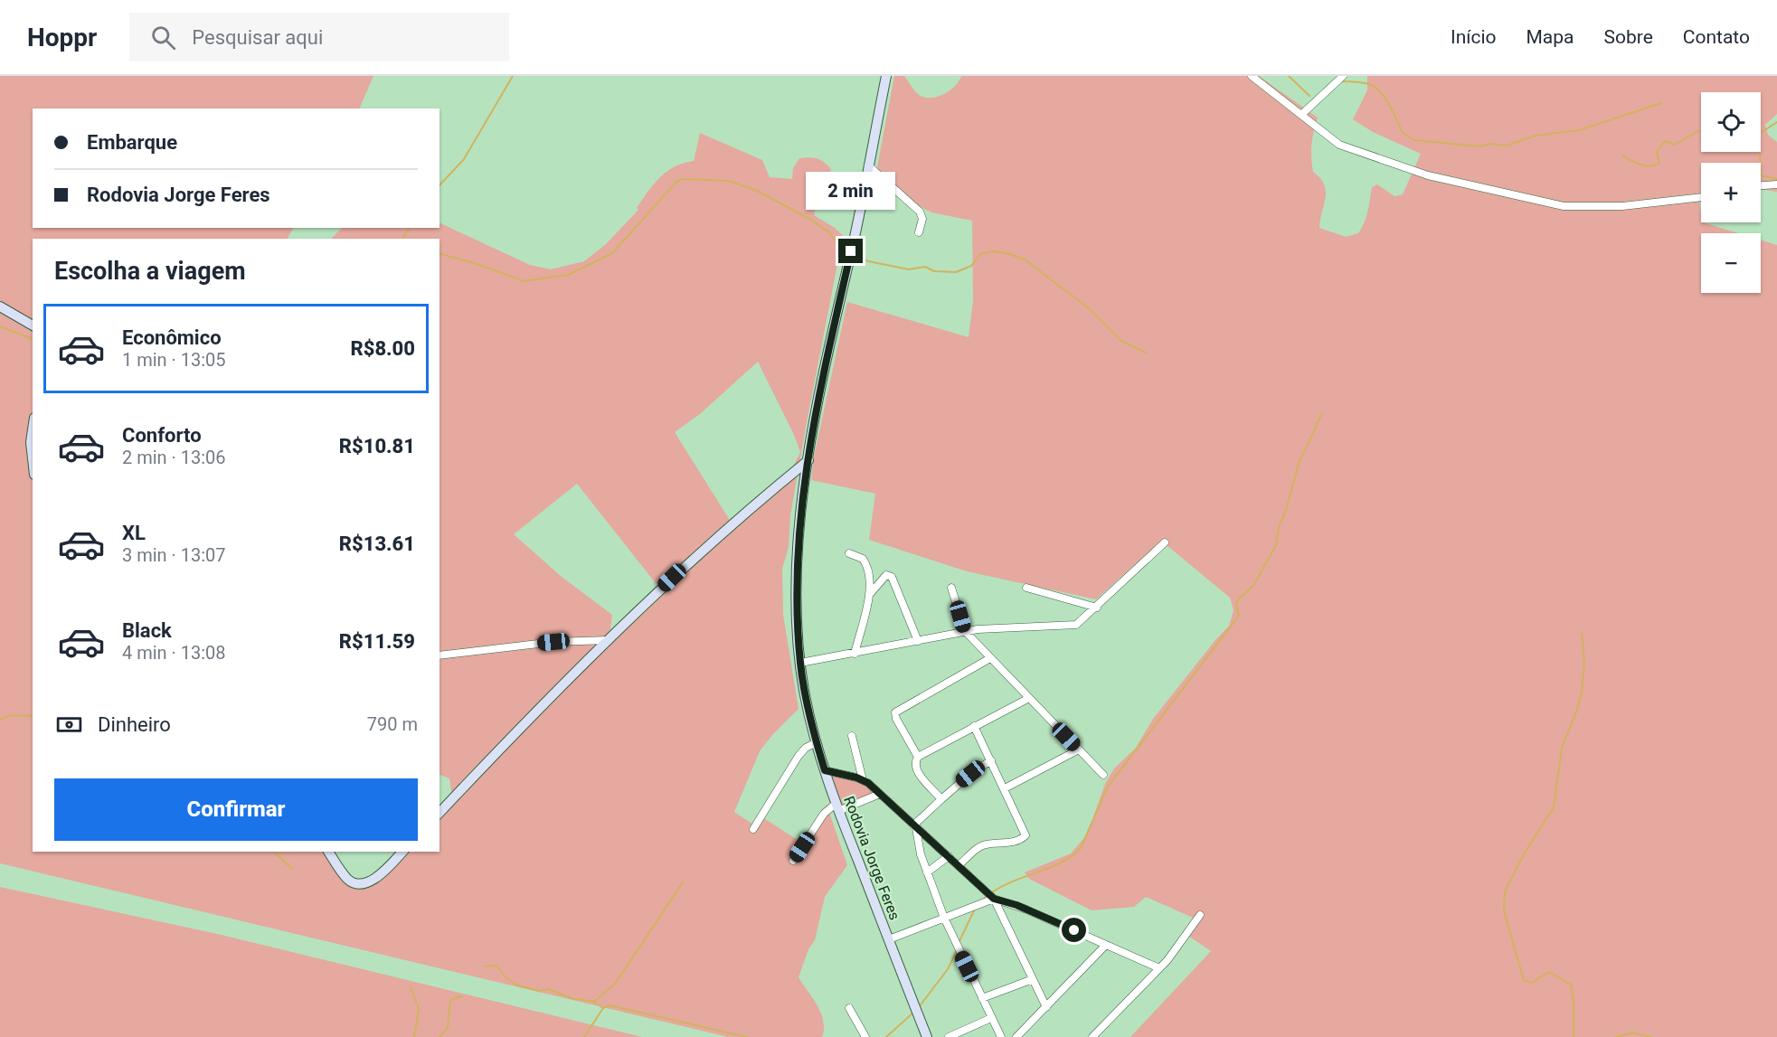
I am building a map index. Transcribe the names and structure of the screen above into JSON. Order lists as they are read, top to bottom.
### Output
{
  "streets": {
    "main road": ["Rodovia Jorge Feres"]
  },
  "page": {
    "header": "Hoppr",
    "search": "Pesquisar aqui",
    "nav": [
      "Início",
      "Mapa",
      "Sobre",
      "Contato"
    ],
    "map_buttons": ["+", "−"],
    "banner": ["Embarque", "Rodovia Jorge Feres"],
    "bubble": "2 min",
    "heading": "Escolha a viagem",
    "list": [
      {
        "name": "Econômico",
        "note": "1 min · 13:05",
        "value": "R$8.00"
      },
      {
        "name": "Conforto",
        "note": "2 min · 13:06",
        "value": "R$10.81"
      },
      {
        "name": "XL",
        "note": "3 min · 13:07",
        "value": "R$13.61"
      },
      {
        "name": "Black",
        "note": "4 min · 13:08",
        "value": "R$11.59"
      }
    ],
    "pay": ["Dinheiro", "790 m"],
    "buttons": "Confirmar"
  }
}
